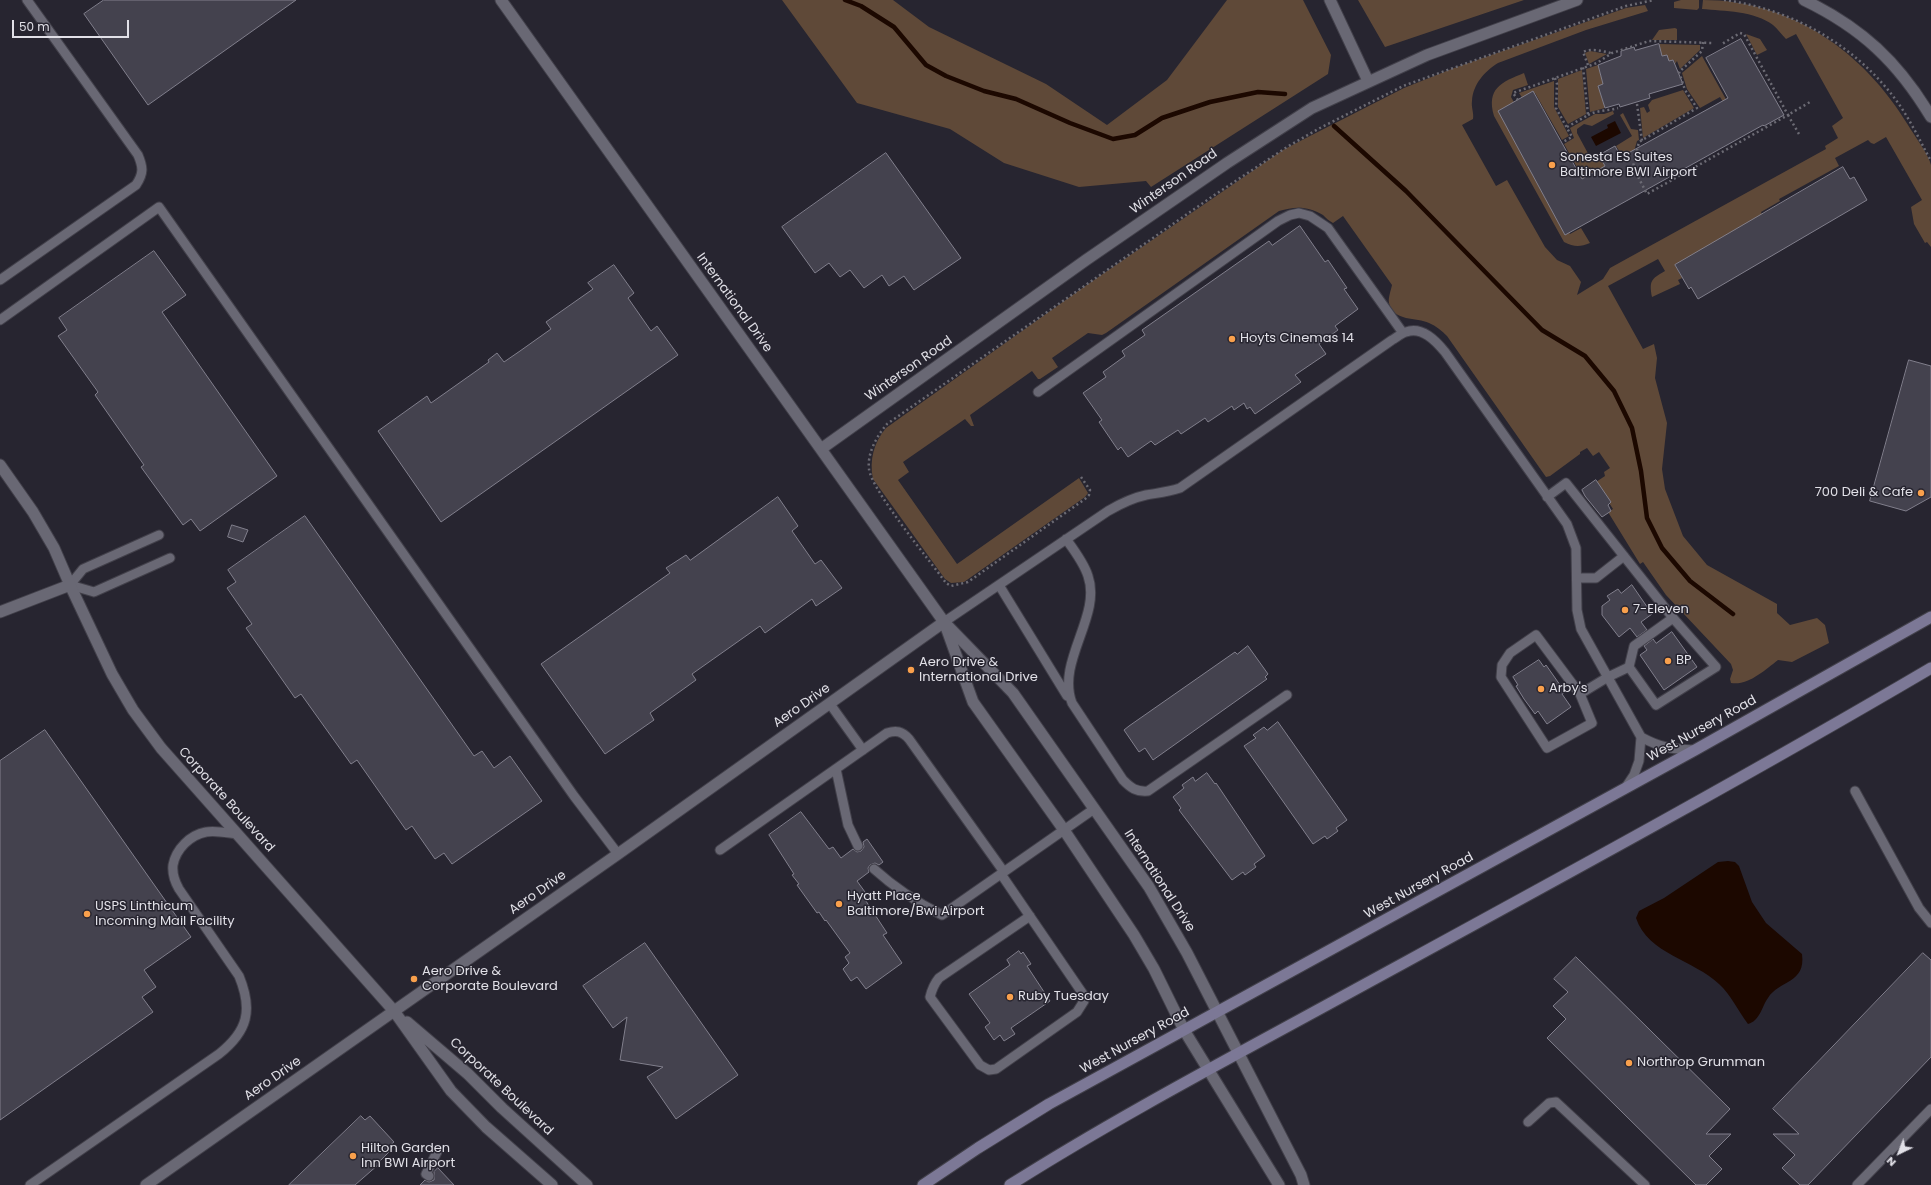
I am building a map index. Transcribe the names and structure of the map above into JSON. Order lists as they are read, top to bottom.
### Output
{
  "streets": {
    "main road": ["West Nursery Road"],
    "street": [
      "Winterson Road",
      "International Drive",
      "Aero Drive",
      "Corporate Boulevard"
    ]
  },
  "crossings": [
    ["Winterson Road", "International Drive"],
    ["International Drive", "Aero Drive"],
    ["International Drive", "West Nursery Road"],
    ["Aero Drive", "Corporate Boulevard"]
  ],
  "places": [
    "Sonesta ES Suites Baltimore BWI Airport",
    "Hoyts Cinemas 14",
    "700 Deli & Cafe",
    "7-Eleven",
    "BP",
    "Aero Drive & International Drive",
    "Arby's",
    "Hyatt Place Baltimore/Bwi Airport",
    "USPS Linthicum Incoming Mail Facility",
    "Aero Drive & Corporate Boulevard",
    "Ruby Tuesday",
    "Northrop Grumman",
    "Hilton Garden Inn BWI Airport"
  ],
  "scale_bar": "50 m",
  "north": "bottom left"
}
